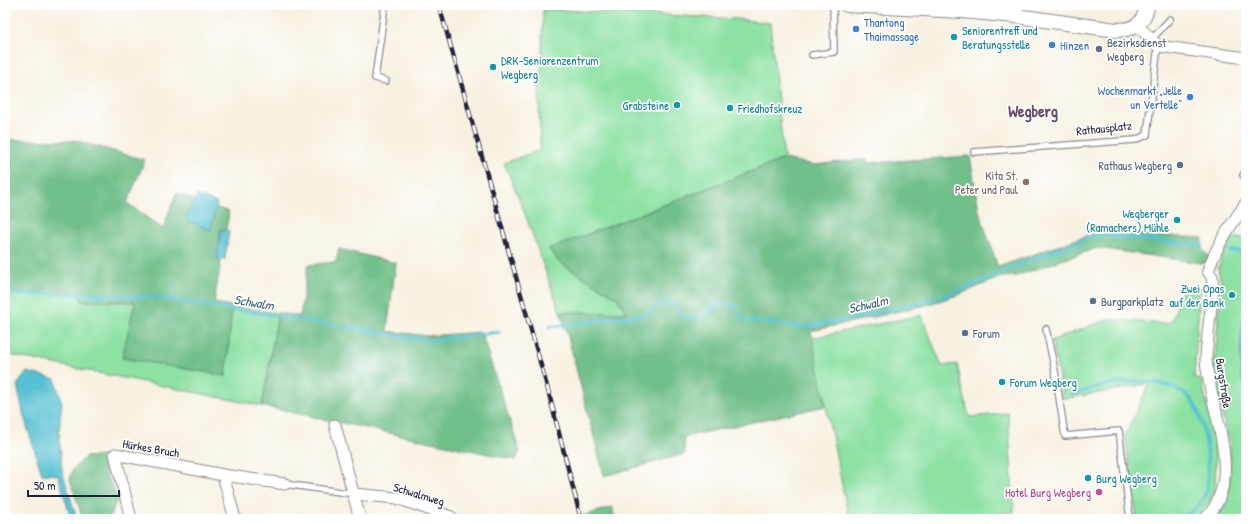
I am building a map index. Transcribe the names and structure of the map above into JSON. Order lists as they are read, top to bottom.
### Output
{
  "streets": {
    "street": ["Burgstraße", "Hürkes Bruch", "Schwalmweg"],
    "lane": ["Rathausplatz"]
  },
  "districts": ["Wegberg"],
  "water": ["Schwalm"],
  "places": [
    "Thantong Thaimassage",
    "Seniorentreff und Beratungsstelle",
    "Hinzen",
    "Bezirksdienst Wegberg",
    "DRK-Seniorenzentrum Wegberg",
    "Wochenmarkt „Jelle un Vertelle“",
    "Grabsteine",
    "Friedhofskreuz",
    "Rathaus Wegberg",
    "Kita St. Peter und Paul",
    "Wegberger (Ramachers) Mühle",
    "Zwei Opas auf der Bank",
    "Burgparkplatz",
    "Forum",
    "Forum Wegberg",
    "Burg Wegberg",
    "Hotel Burg Wegberg"
  ],
  "scale_bar": "50 m"
}
